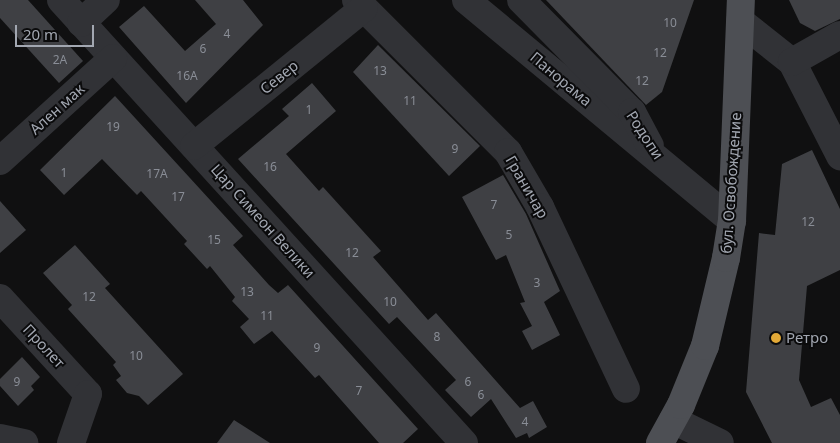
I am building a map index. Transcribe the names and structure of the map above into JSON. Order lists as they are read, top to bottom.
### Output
{
  "streets": {
    "main road": ["бул. Освобождение"],
    "street": [
      "Север",
      "Панорама",
      "Ален мак",
      "Родопи",
      "Граничар",
      "Цар Симеон Велики",
      "Пролет"
    ]
  },
  "crossings": [
    ["Север", "Граничар"],
    ["Север", "Цар Симеон Велики"],
    ["Панорама", "Родопи"],
    ["Ален мак", "Цар Симеон Велики"],
    ["Родопи", "бул. Освобождение"]
  ],
  "places": ["Ретро"],
  "house_numbers": [
    "10",
    "4",
    "6",
    "12",
    "2А",
    "13",
    "16А",
    "12",
    "11",
    "1",
    "19",
    "9",
    "16",
    "1",
    "17А",
    "17",
    "7",
    "12",
    "5",
    "15",
    "12",
    "3",
    "13",
    "12",
    "10",
    "11",
    "8",
    "9",
    "10",
    "9",
    "6",
    "7",
    "6",
    "4"
  ],
  "scale_bar": "20 m"
}
